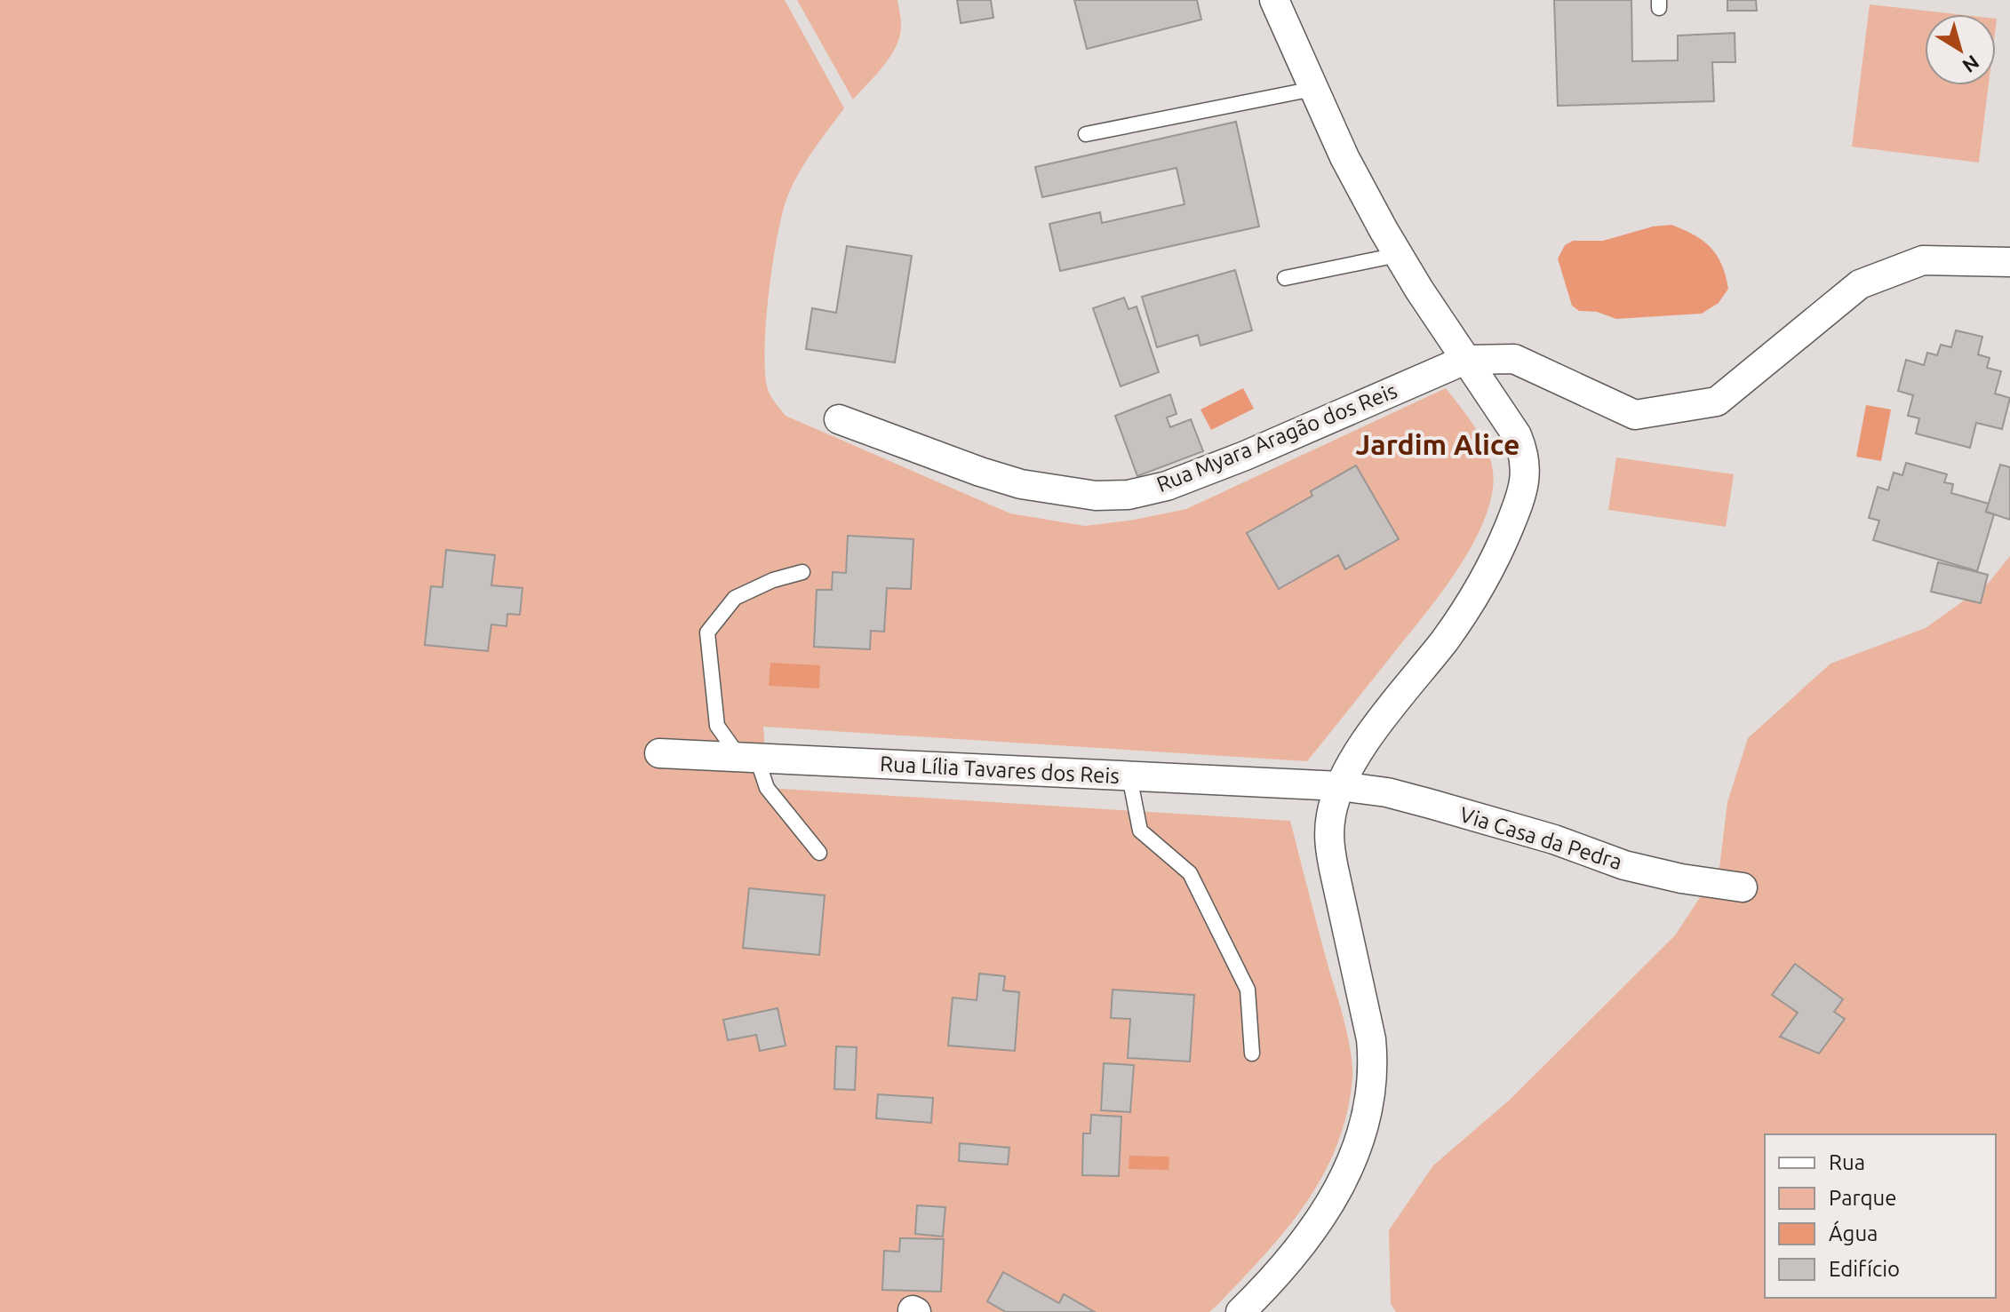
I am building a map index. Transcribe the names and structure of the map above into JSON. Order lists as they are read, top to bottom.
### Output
{
  "streets": {
    "street": ["Rua Myara Aragão dos Reis", "Rua Lília Tavares dos Reis", "Via Casa da Pedra"]
  },
  "crossings": [
    ["Rua Lília Tavares dos Reis", "Via Casa da Pedra"]
  ],
  "districts": ["Jardim Alice"],
  "legend": [
    "Rua",
    "Parque",
    "Água",
    "Edifício"
  ],
  "north": "bottom right"
}
